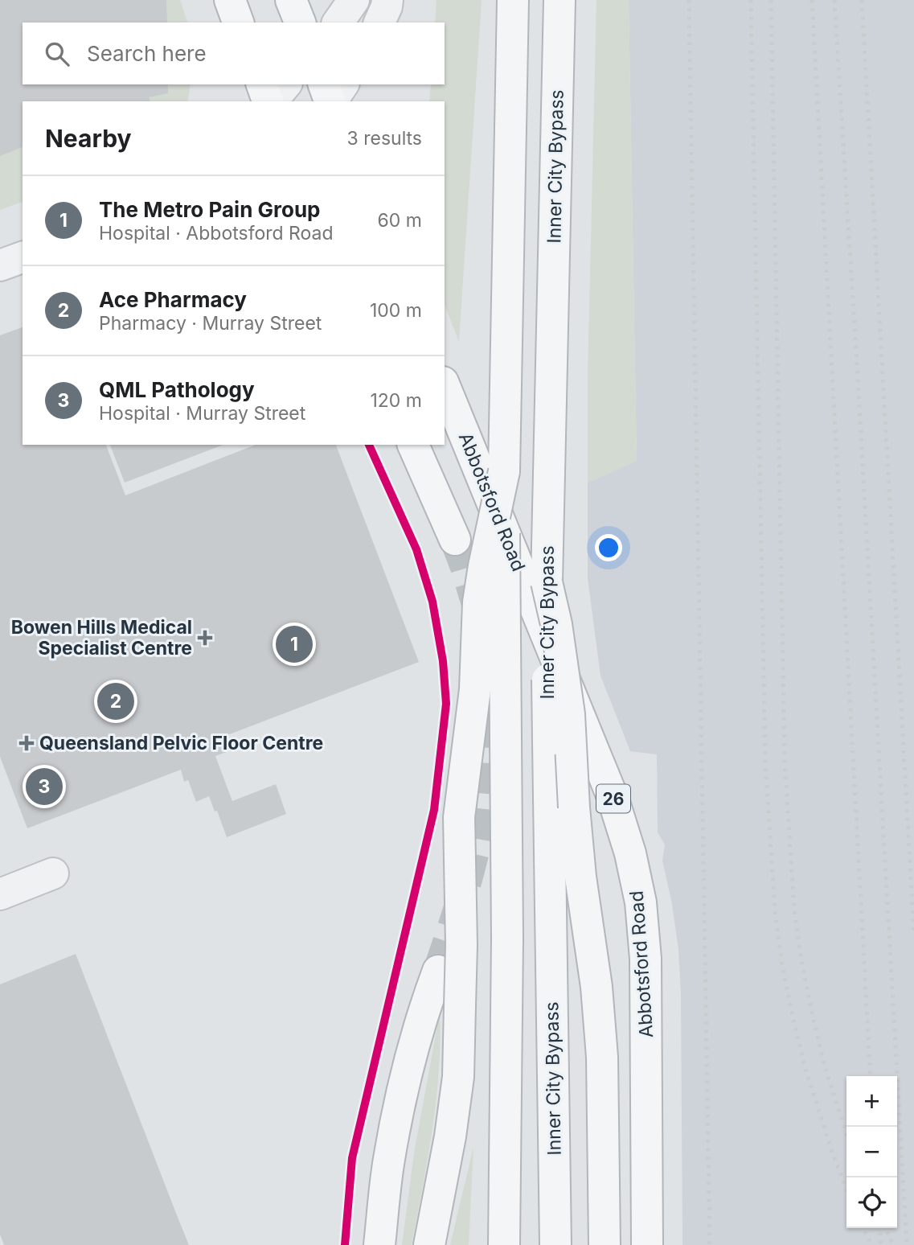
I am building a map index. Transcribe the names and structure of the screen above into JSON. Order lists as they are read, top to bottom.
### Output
{
  "streets": {
    "highway": ["Inner City Bypass", "Abbotsford Road", "26"]
  },
  "places": {
    "health": ["Bowen Hills Medical Specialist Centre", "Queensland Pelvic Floor Centre"]
  },
  "page": {
    "search": "Search here",
    "heading": ["Nearby", "3 results"],
    "list": [
      {
        "mark": "1",
        "name": "The Metro Pain Group",
        "note": "Hospital · Abbotsford Road",
        "value": "60 m"
      },
      {
        "mark": "2",
        "name": "Ace Pharmacy",
        "note": "Pharmacy · Murray Street",
        "value": "100 m"
      },
      {
        "mark": "3",
        "name": "QML Pathology",
        "note": "Hospital · Murray Street",
        "value": "120 m"
      }
    ],
    "pins": ["1", "2", "3"],
    "map_buttons": ["+", "−"]
  }
}
